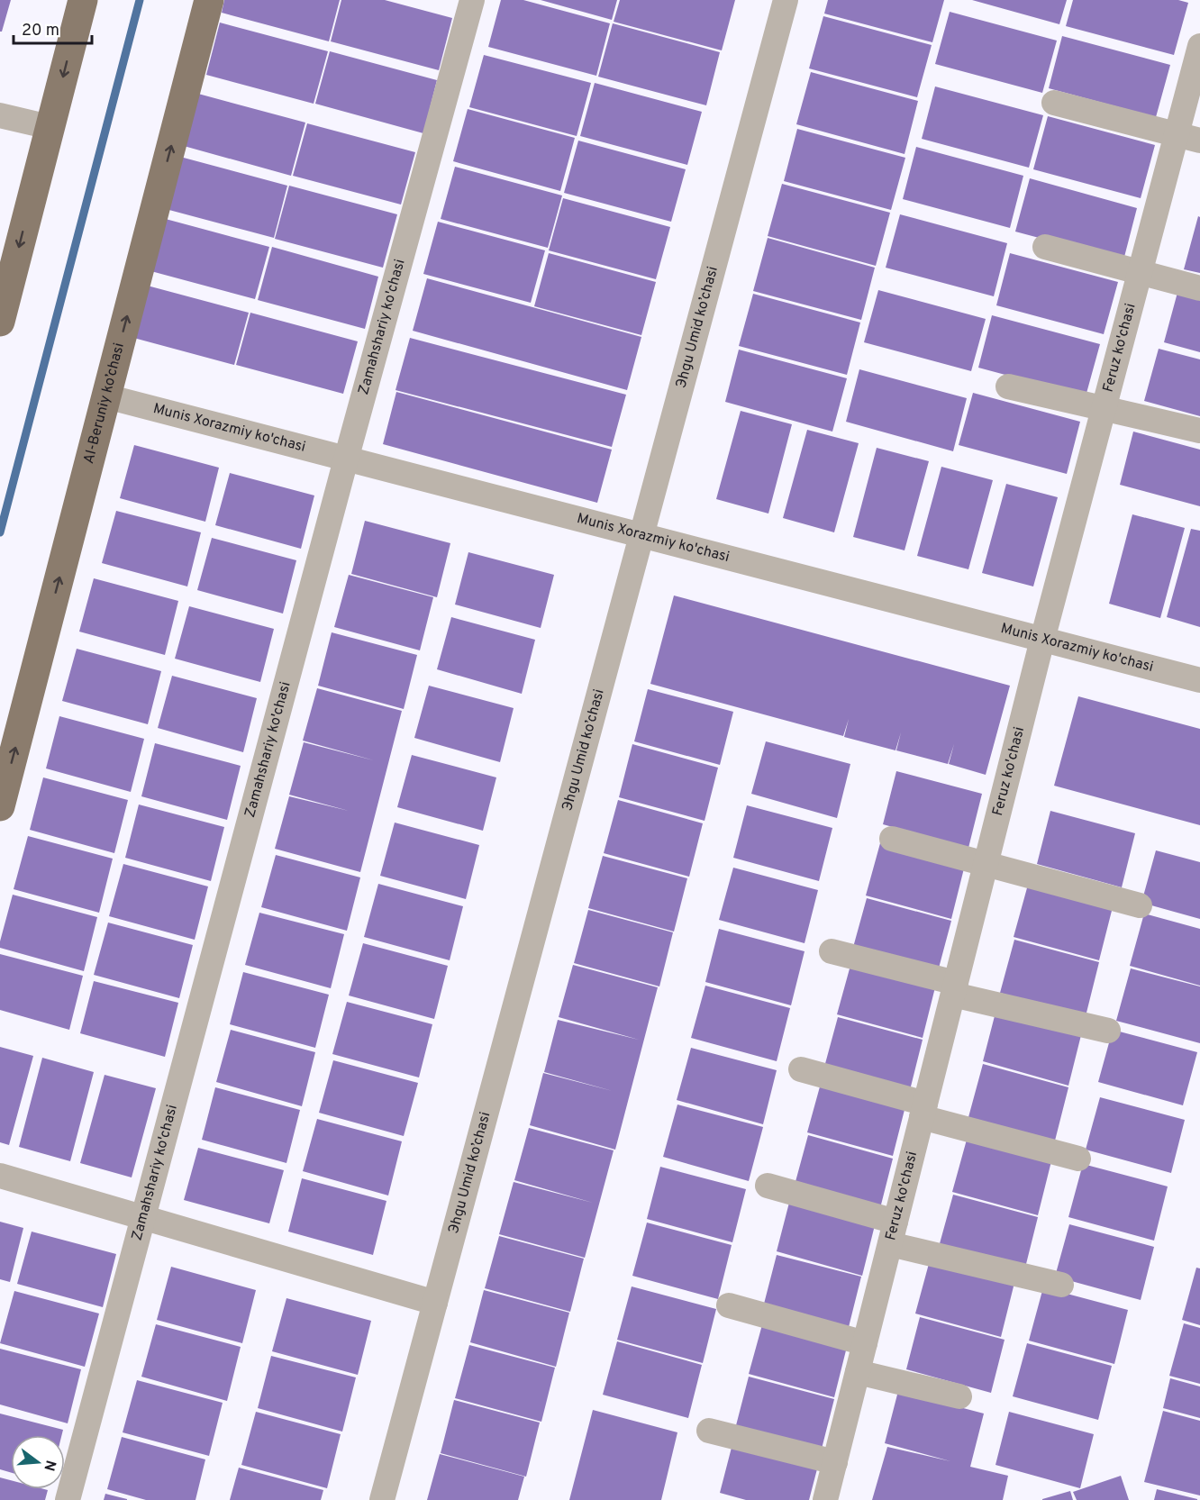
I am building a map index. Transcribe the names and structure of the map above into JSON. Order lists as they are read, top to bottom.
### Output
{
  "streets": {
    "main road": ["Al-Beruniy ko’chasi"],
    "street": [
      "Zamahshariy ko'chasi",
      "Эhgu Umid ko’chasi",
      "Feruz ko'chasi",
      "Munis Xorazmiy ko'chasi"
    ]
  },
  "crossings": [
    ["Zamahshariy ko'chasi", "Munis Xorazmiy ko'chasi"],
    ["Эhgu Umid ko’chasi", "Munis Xorazmiy ko'chasi"],
    ["Feruz ko'chasi", "Munis Xorazmiy ko'chasi"],
    ["Al-Beruniy ko’chasi", "Munis Xorazmiy ko'chasi"]
  ],
  "scale_bar": "20 m",
  "north": "right"
}
